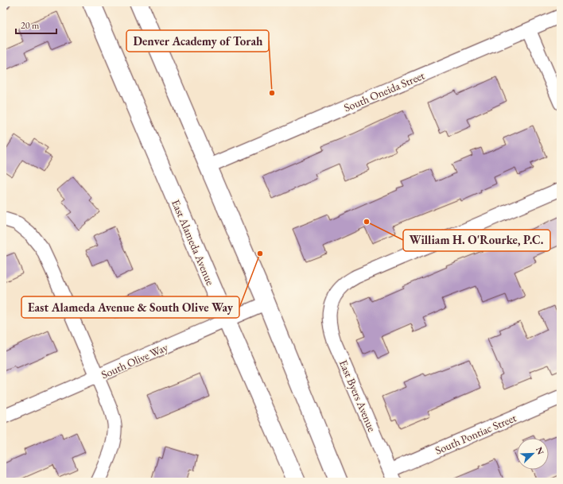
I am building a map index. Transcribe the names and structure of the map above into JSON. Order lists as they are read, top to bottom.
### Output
{
  "streets": {
    "main road": ["East Alameda Avenue"],
    "street": [
      "South Oneida Street",
      "South Olive Way",
      "East Byers Avenue",
      "South Pontiac Street"
    ]
  },
  "crossings": [
    ["East Alameda Avenue", "South Olive Way"],
    ["East Byers Avenue", "South Pontiac Street"]
  ],
  "places": ["Denver Academy of Torah", "William H. O'Rourke, P.C.", "East Alameda Avenue & South Olive Way"],
  "scale_bar": "20 m",
  "north": "top right"
}
